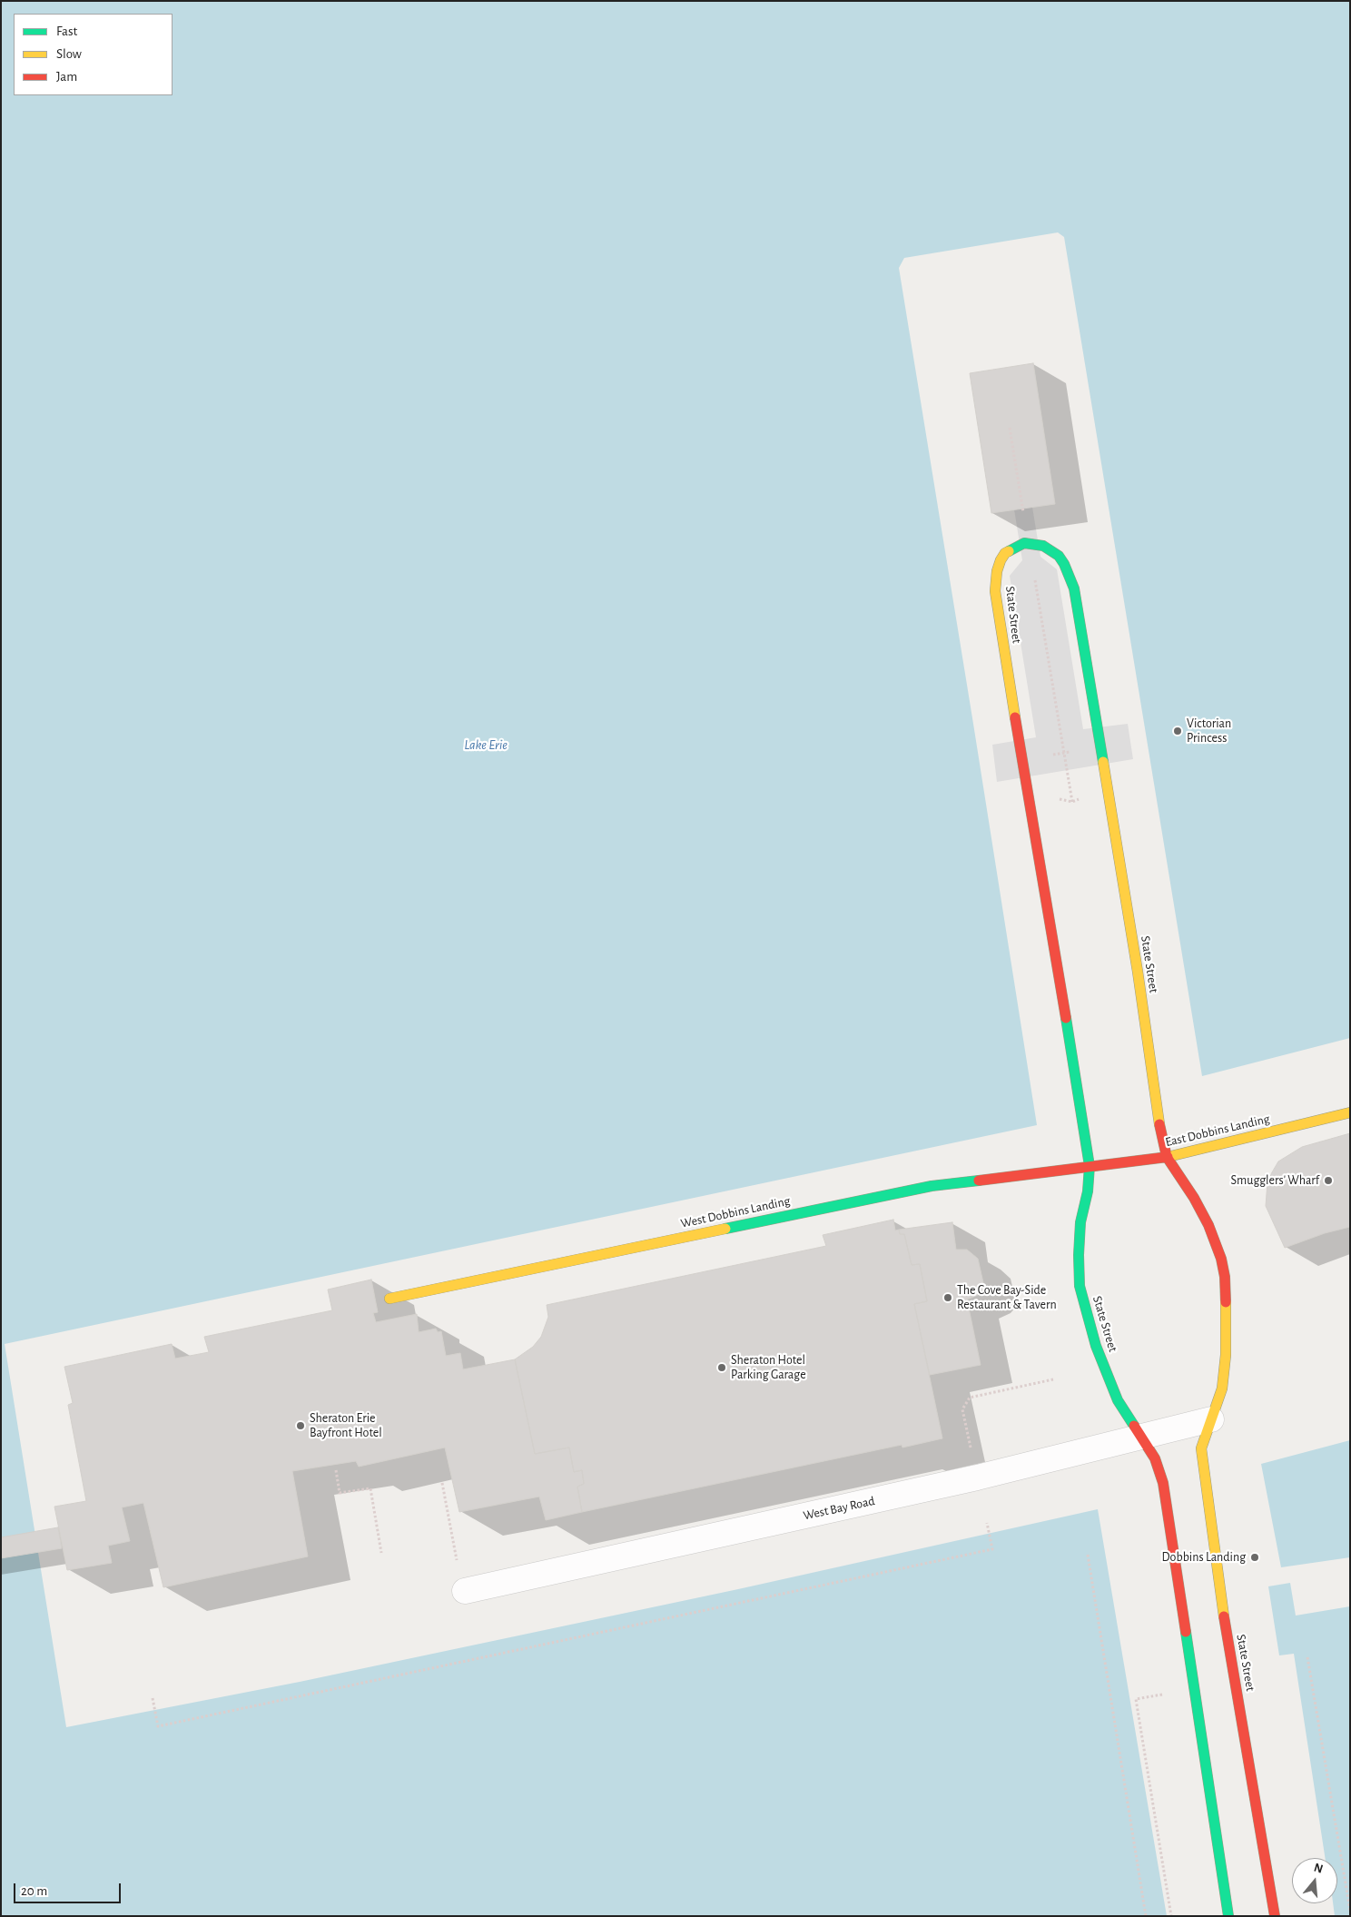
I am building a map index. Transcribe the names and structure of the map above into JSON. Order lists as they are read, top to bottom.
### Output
{
  "streets": {
    "street": [
      "State Street",
      "East Dobbins Landing",
      "West Dobbins Landing",
      "West Bay Road"
    ]
  },
  "crossings": [
    ["State Street", "East Dobbins Landing"],
    ["State Street", "West Dobbins Landing"],
    ["State Street", "West Bay Road"],
    ["East Dobbins Landing", "West Dobbins Landing"]
  ],
  "water": ["Lake Erie"],
  "places": [
    "Victorian Princess",
    "Smugglers' Wharf",
    "The Cove Bay-Side Restaurant & Tavern",
    "Sheraton Hotel Parking Garage",
    "Sheraton Erie Bayfront Hotel",
    "Dobbins Landing"
  ],
  "legend": ["Fast", "Slow", "Jam"],
  "scale_bar": "20 m",
  "north": "top"
}
